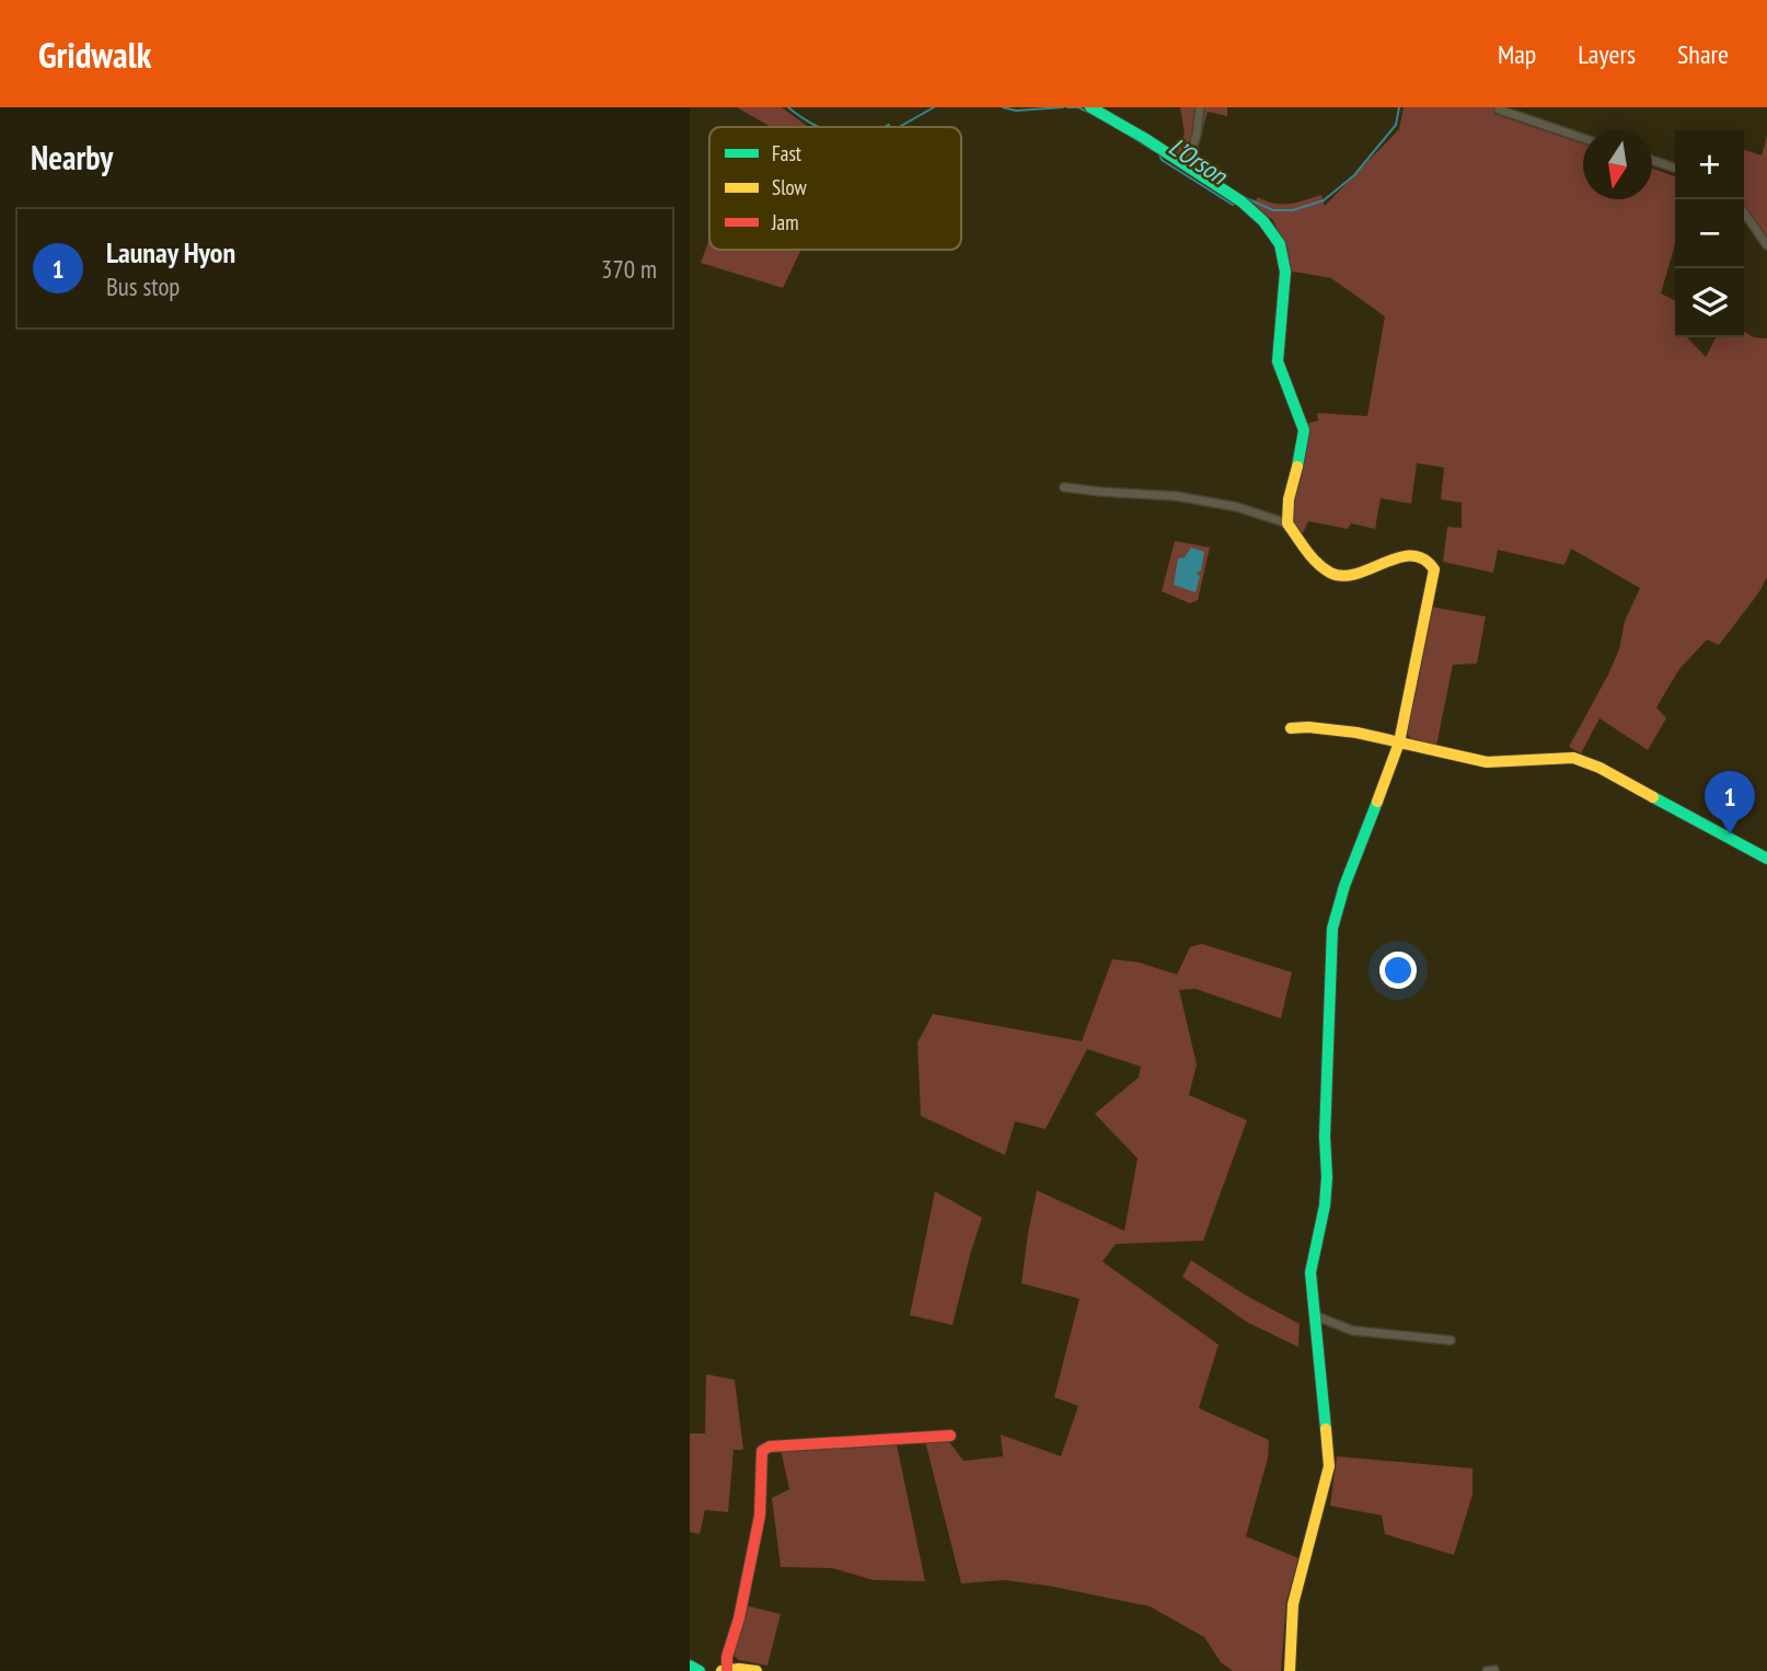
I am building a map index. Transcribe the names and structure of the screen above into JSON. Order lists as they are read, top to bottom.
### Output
{
  "water": ["L’Orson"],
  "legend": ["Fast", "Slow", "Jam"],
  "north": "bottom",
  "page": {
    "header": "Gridwalk",
    "nav": ["Map", "Layers", "Share"],
    "heading": "Nearby",
    "map_buttons": ["+", "−"],
    "list": [
      {
        "mark": "1",
        "name": "Launay Hyon",
        "note": "Bus stop",
        "value": "370 m"
      }
    ],
    "pins": "1"
  }
}
